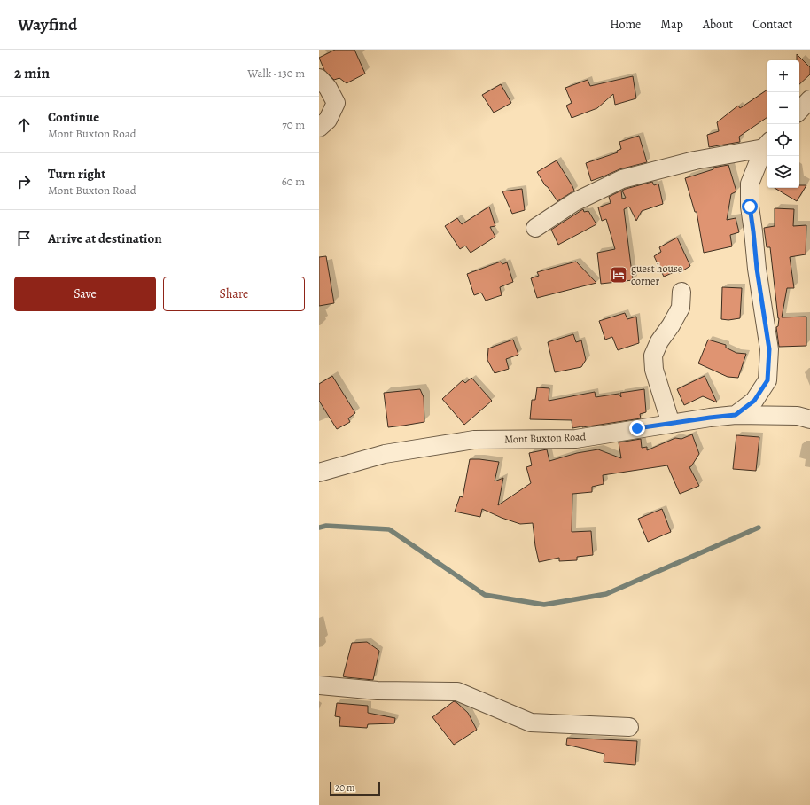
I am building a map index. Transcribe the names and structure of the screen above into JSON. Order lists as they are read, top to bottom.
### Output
{
  "streets": {
    "street": ["Mont Buxton Road"]
  },
  "places": {
    "hotel": ["guest house corner"]
  },
  "scale_bar": "20 m",
  "page": {
    "header": "Wayfind",
    "nav": [
      "Home",
      "Map",
      "About",
      "Contact"
    ],
    "heading": ["2 min", "Walk · 130 m"],
    "map_buttons": ["+", "−"],
    "list": [
      ["Continue", "Mont Buxton Road", "70 m"],
      ["Turn right", "Mont Buxton Road", "60 m"],
      "Arrive at destination"
    ],
    "buttons": ["Save", "Share"],
    "scale": "20 m"
  }
}
